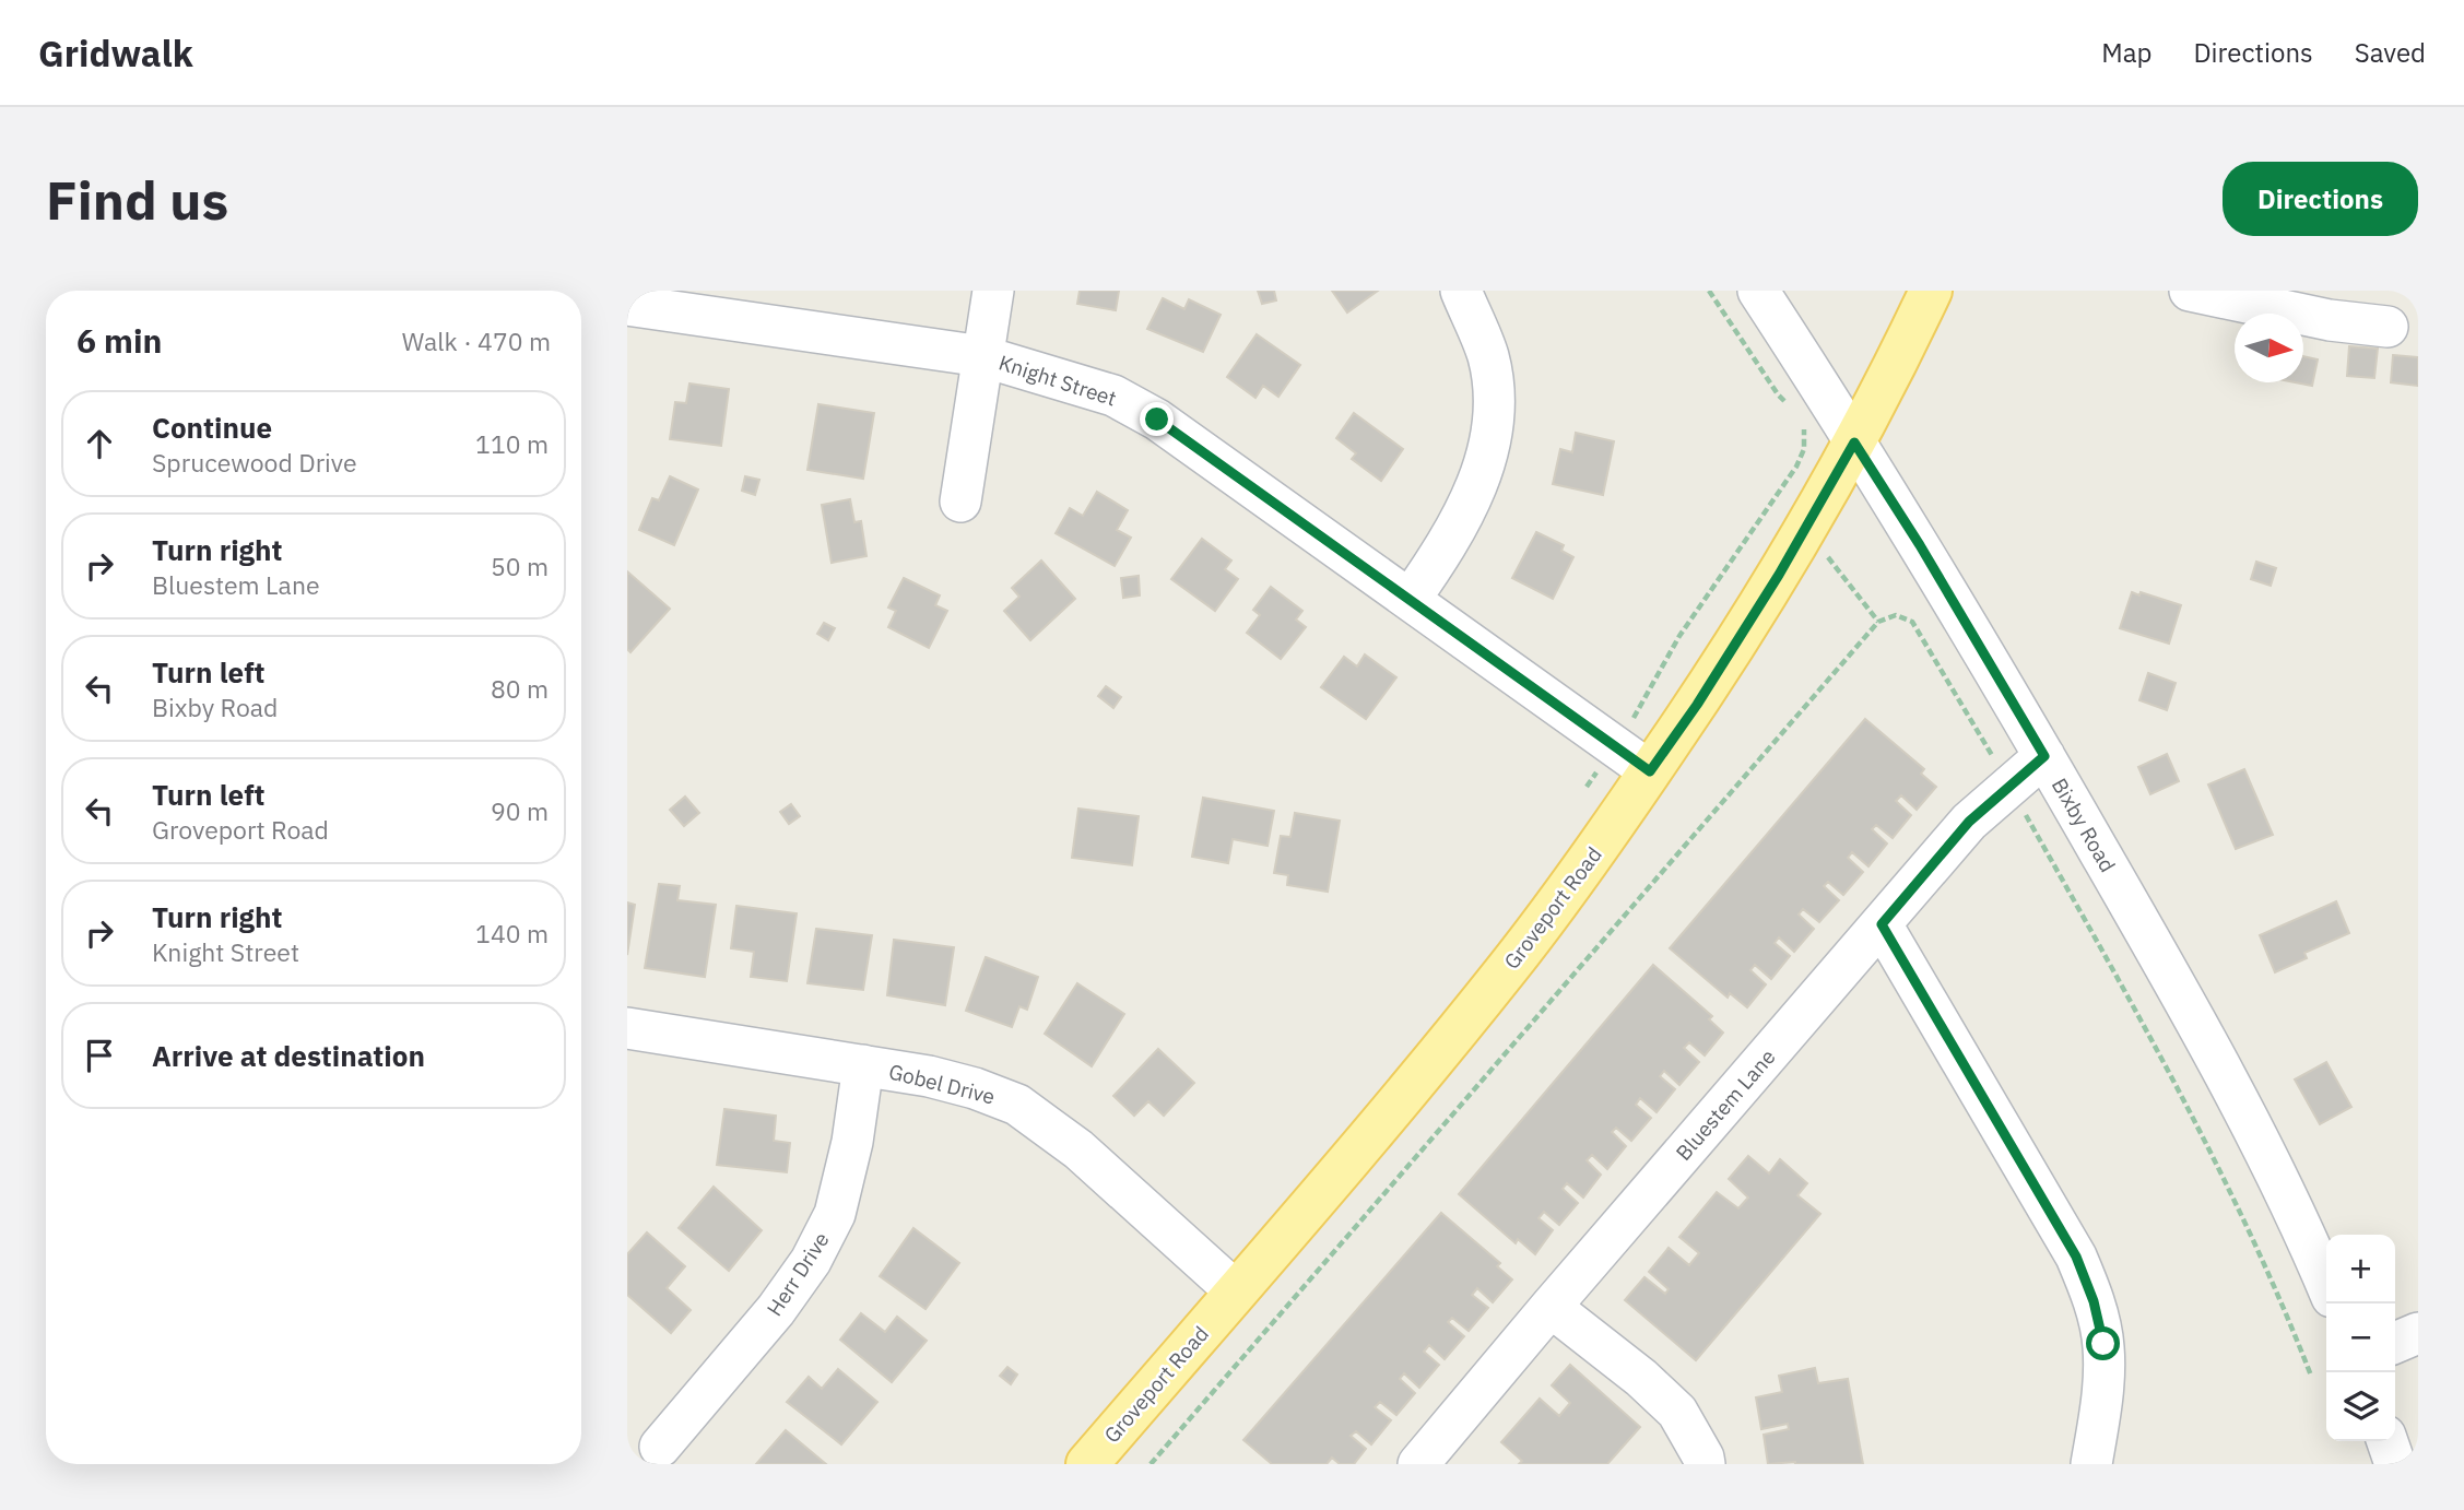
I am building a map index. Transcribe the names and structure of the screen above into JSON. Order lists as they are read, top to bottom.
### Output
{
  "streets": {
    "main road": ["Groveport Road"],
    "street": [
      "Knight Street",
      "Bixby Road",
      "Gobel Drive",
      "Bluestem Lane",
      "Herr Drive"
    ]
  },
  "crossings": [
    ["Knight Street", "Groveport Road"],
    ["Bixby Road", "Groveport Road"],
    ["Bixby Road", "Bluestem Lane"],
    ["Groveport Road", "Gobel Drive"],
    ["Gobel Drive", "Herr Drive"]
  ],
  "north": "right",
  "page": {
    "header": "Gridwalk",
    "nav": ["Map", "Directions", "Saved"],
    "buttons": "Directions",
    "title": "Find us",
    "heading": ["6 min", "Walk · 470 m"],
    "list": [
      ["Continue", "Sprucewood Drive", "110 m"],
      ["Turn right", "Bluestem Lane", "50 m"],
      ["Turn left", "Bixby Road", "80 m"],
      ["Turn left", "Groveport Road", "90 m"],
      ["Turn right", "Knight Street", "140 m"],
      "Arrive at destination"
    ],
    "map_buttons": ["+", "−"]
  }
}
